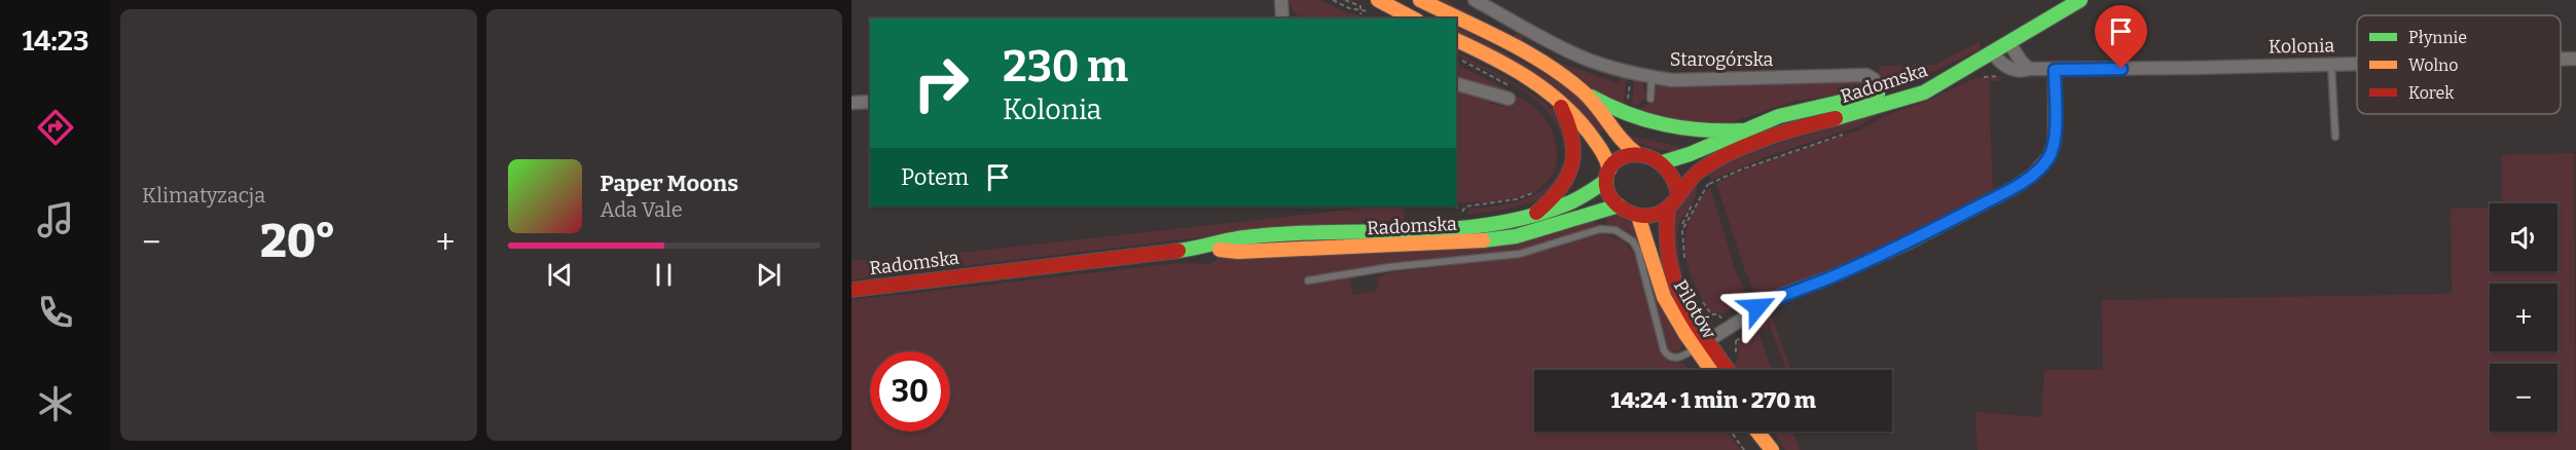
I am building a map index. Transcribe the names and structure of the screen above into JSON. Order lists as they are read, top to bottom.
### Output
{
  "streets": {
    "main road": ["Radomska", "Pilotów"],
    "street": ["Kolonia", "Starogórska"]
  },
  "crossings": [
    ["Kolonia", "Radomska"],
    ["Radomska", "Pilotów"]
  ],
  "legend": ["Płynnie", "Wolno", "Korek"],
  "page": {
    "tabs": "14:23",
    "tile": "Klimatyzacja",
    "turn": ["230 m", "Kolonia"],
    "then": "Potem",
    "song": ["Paper Moons", "Ada Vale"],
    "map_buttons": ["+", "−"],
    "heat": ["−", "20°", "+"],
    "limit": "30",
    "trip": "14:24 · 1 min · 270 m"
  }
}
